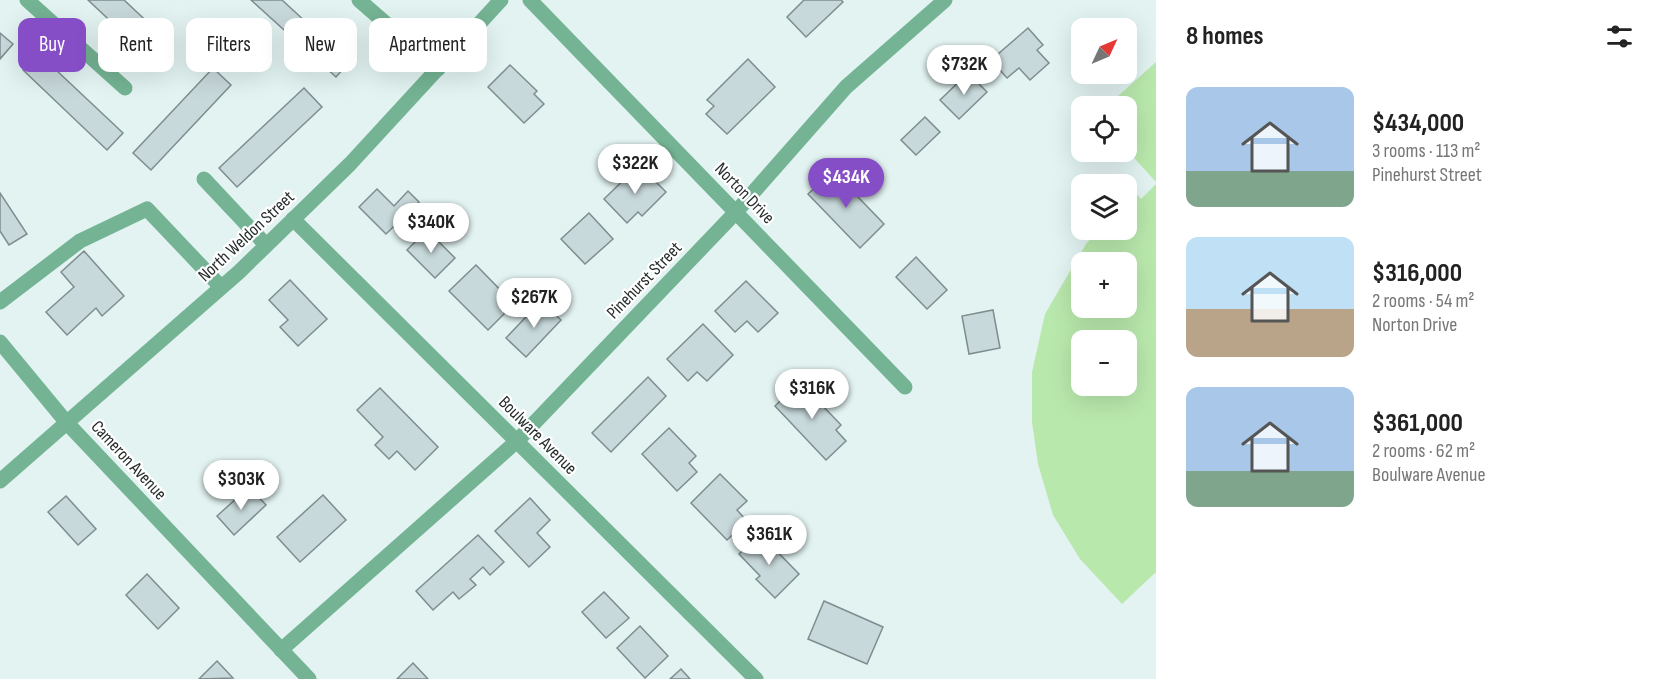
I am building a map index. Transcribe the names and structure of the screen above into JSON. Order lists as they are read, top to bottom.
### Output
{
  "streets": {
    "street": [
      "Norton Drive",
      "North Weldon Street",
      "Pinehurst Street",
      "Boulware Avenue",
      "Cameron Avenue"
    ]
  },
  "crossings": [
    ["Norton Drive", "Pinehurst Street"],
    ["North Weldon Street", "Boulware Avenue"],
    ["North Weldon Street", "Cameron Avenue"],
    ["Pinehurst Street", "Boulware Avenue"],
    ["Pinehurst Street", "Cameron Avenue"]
  ],
  "north": "top right",
  "page": {
    "heading": "8 homes",
    "map_buttons": ["+", "−"],
    "chip": [
      "Buy",
      "Rent",
      "Filters",
      "New",
      "Apartment"
    ],
    "price": [
      "$732K",
      "$322K",
      "$434K",
      "$340K",
      "$267K",
      "$316K",
      "$303K",
      "$361K"
    ],
    "list": [
      {
        "name": "$434,000",
        "note": "3 rooms · 113 m² · Pinehurst Street"
      },
      {
        "name": "$316,000",
        "note": "2 rooms · 54 m² · Norton Drive"
      },
      {
        "name": "$361,000",
        "note": "2 rooms · 62 m² · Boulware Avenue"
      }
    ]
  }
}
